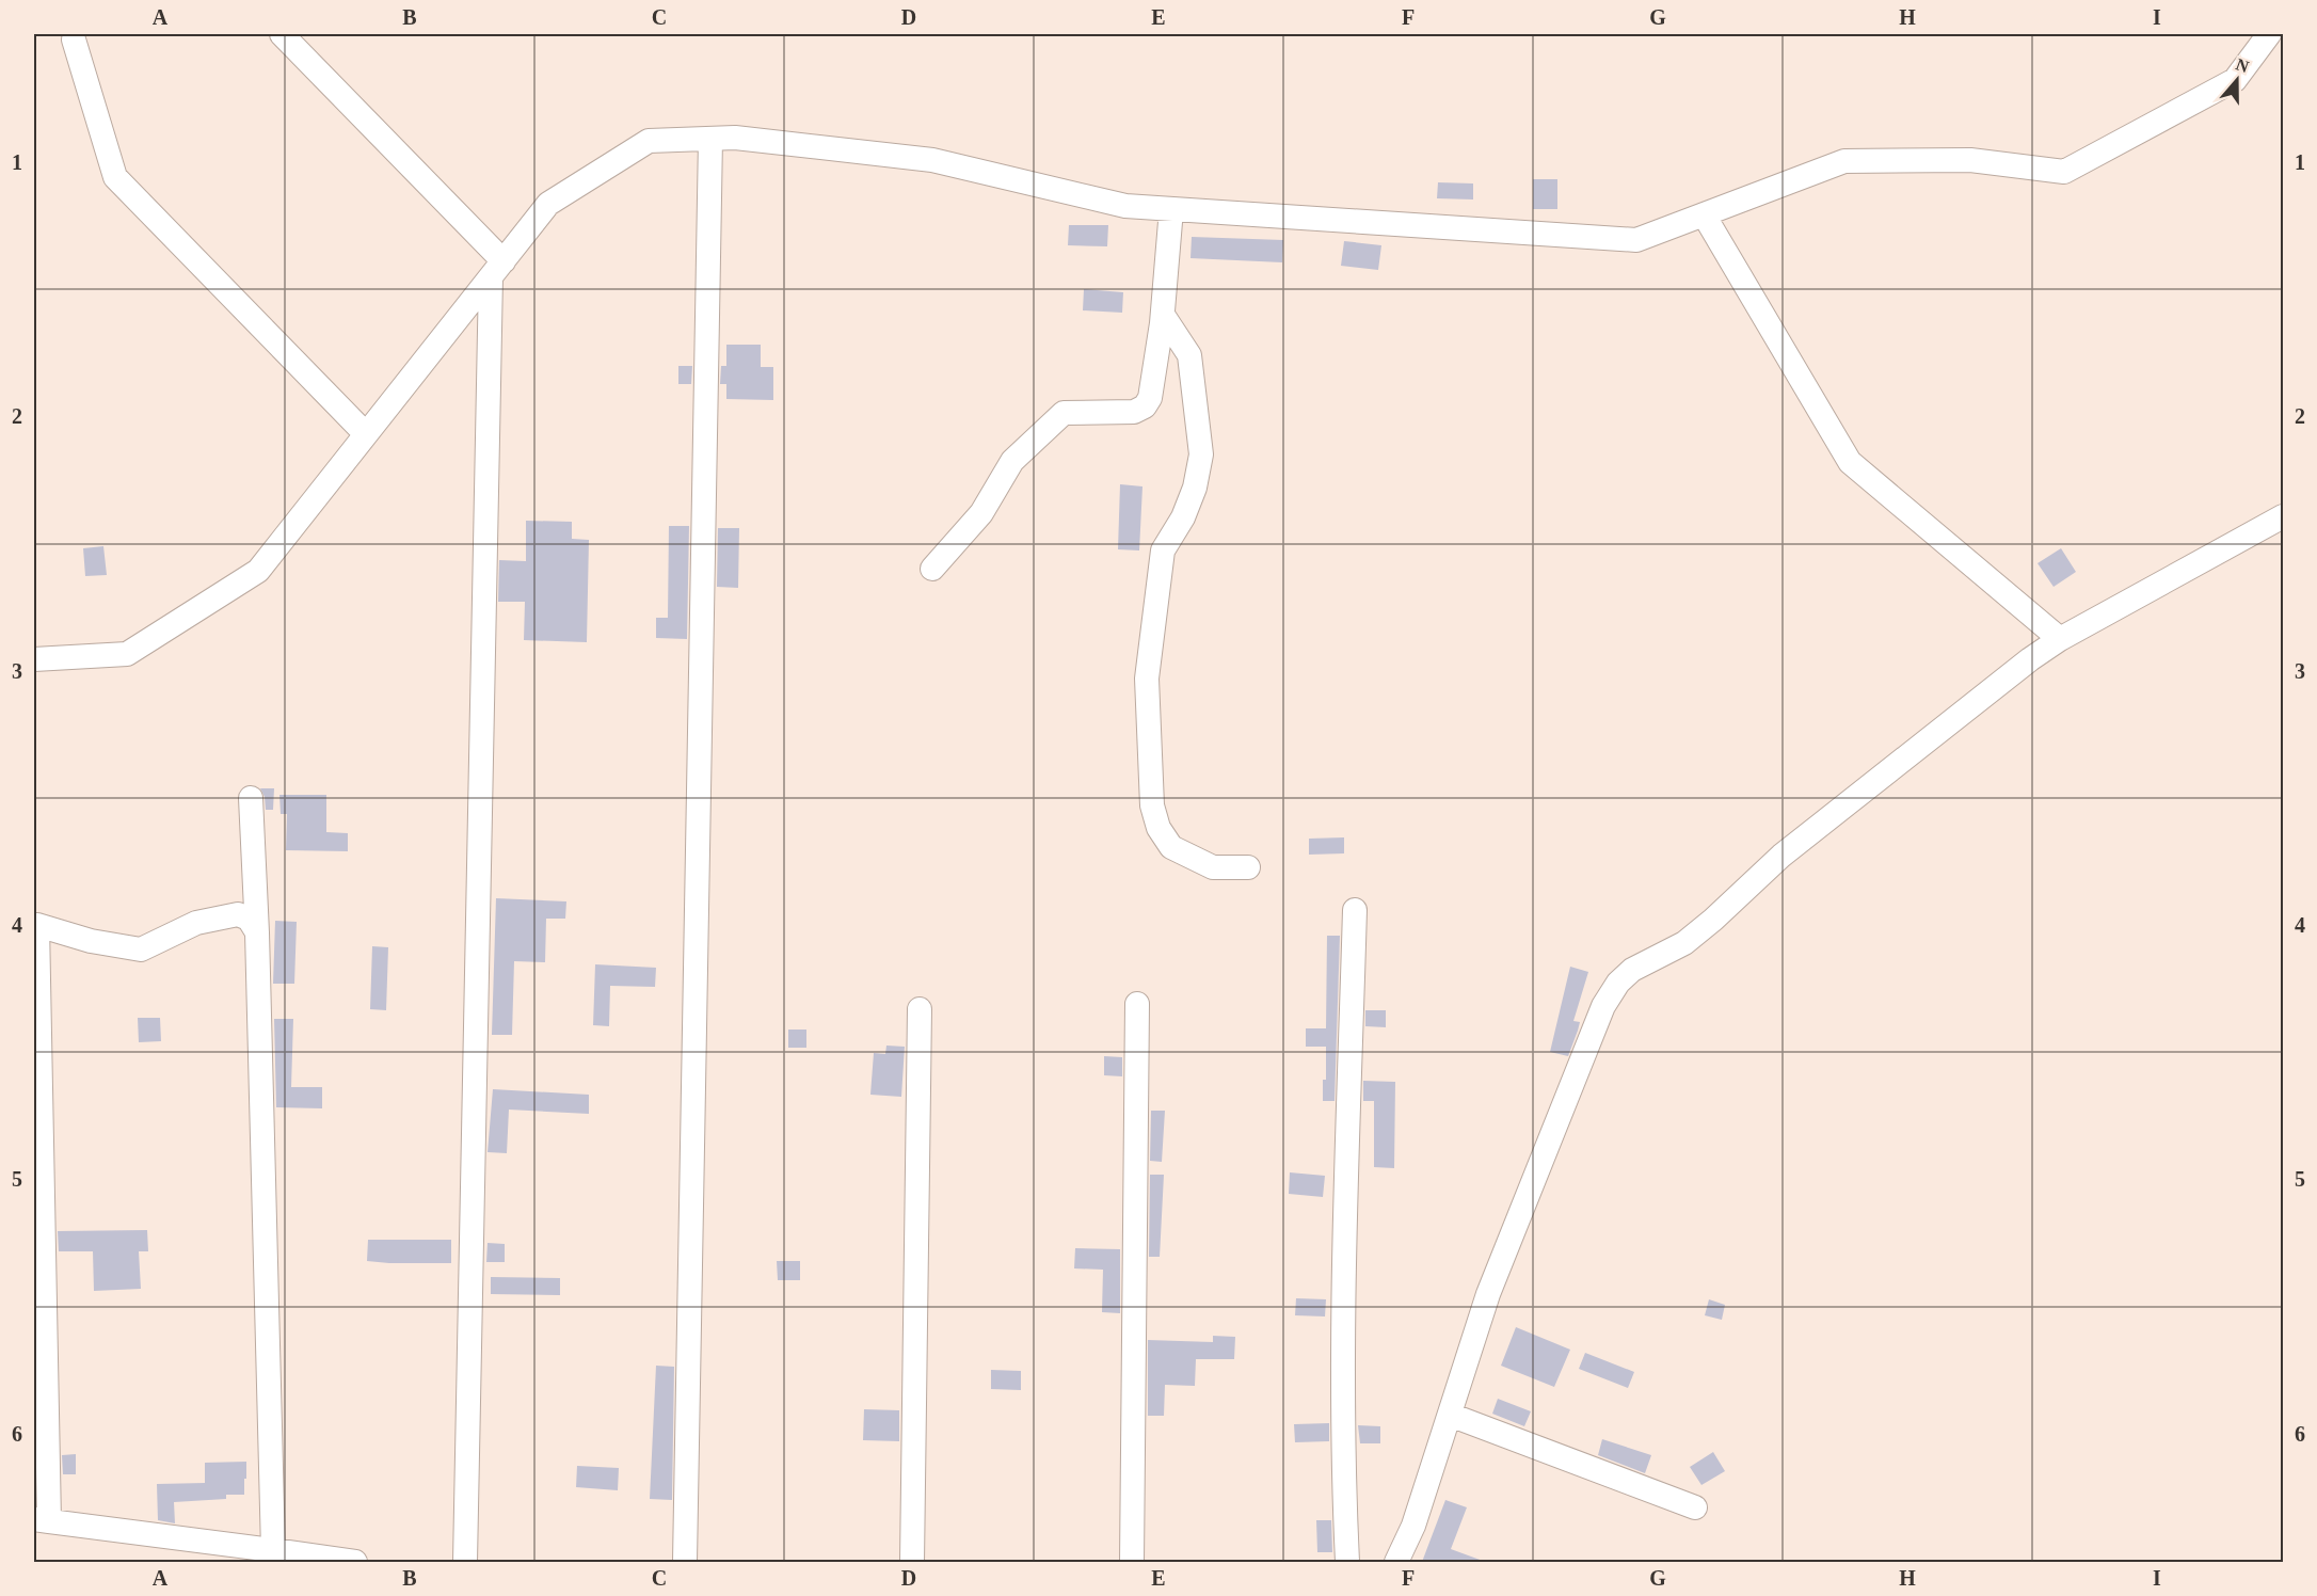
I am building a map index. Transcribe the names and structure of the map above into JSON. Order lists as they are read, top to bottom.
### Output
{
  "north": "top",
  "grid": {
    "columns": [
      "A",
      "B",
      "C",
      "D",
      "E",
      "F",
      "G",
      "H",
      "I"
    ],
    "rows": [
      "1",
      "2",
      "3",
      "4",
      "5",
      "6"
    ]
  }
}
